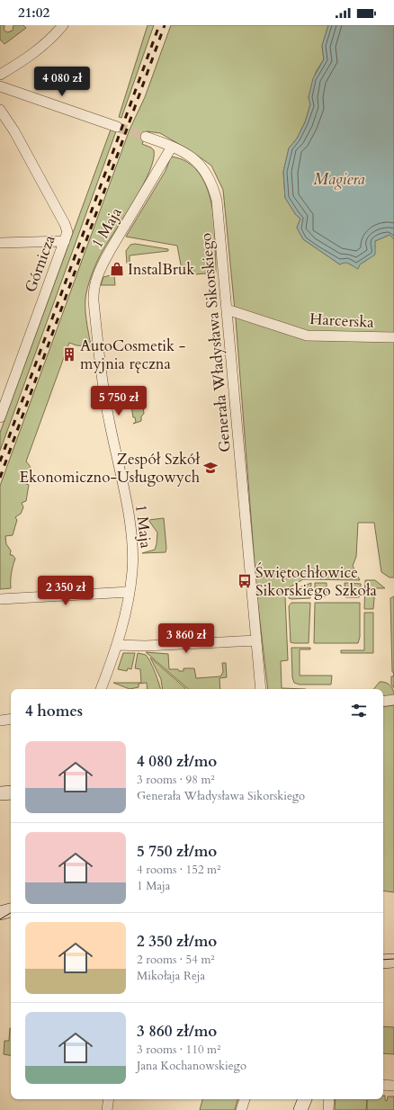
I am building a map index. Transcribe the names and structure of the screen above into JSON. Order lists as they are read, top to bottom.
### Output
{
  "streets": {
    "street": [
      "1 Maja",
      "Górnicza",
      "Harcerska",
      "Generała Władysława Sikorskiego"
    ]
  },
  "crossings": [
    ["1 Maja", "Generała Władysława Sikorskiego"],
    ["Harcerska", "Generała Władysława Sikorskiego"]
  ],
  "water": ["Magiera"],
  "places": {
    "shop": ["InstalBruk"],
    "building": ["AutoCosmetik - myjnia ręczna"],
    "school or university": ["Zespół Szkół Ekonomiczno-Usługowych"],
    "bus stop": ["Świętochłowice Sikorskiego Szkoła"]
  },
  "page": {
    "status": "21:02",
    "price": [
      "4 080 zł",
      "5 750 zł",
      "2 350 zł",
      "3 860 zł"
    ],
    "heading": "4 homes",
    "list": [
      {
        "name": "4 080 zł/mo",
        "note": "3 rooms · 98 m² · Generała Władysława Sikorskiego"
      },
      {
        "name": "5 750 zł/mo",
        "note": "4 rooms · 152 m² · 1 Maja"
      },
      {
        "name": "2 350 zł/mo",
        "note": "2 rooms · 54 m² · Mikołaja Reja"
      },
      {
        "name": "3 860 zł/mo",
        "note": "3 rooms · 110 m² · Jana Kochanowskiego"
      }
    ]
  }
}
